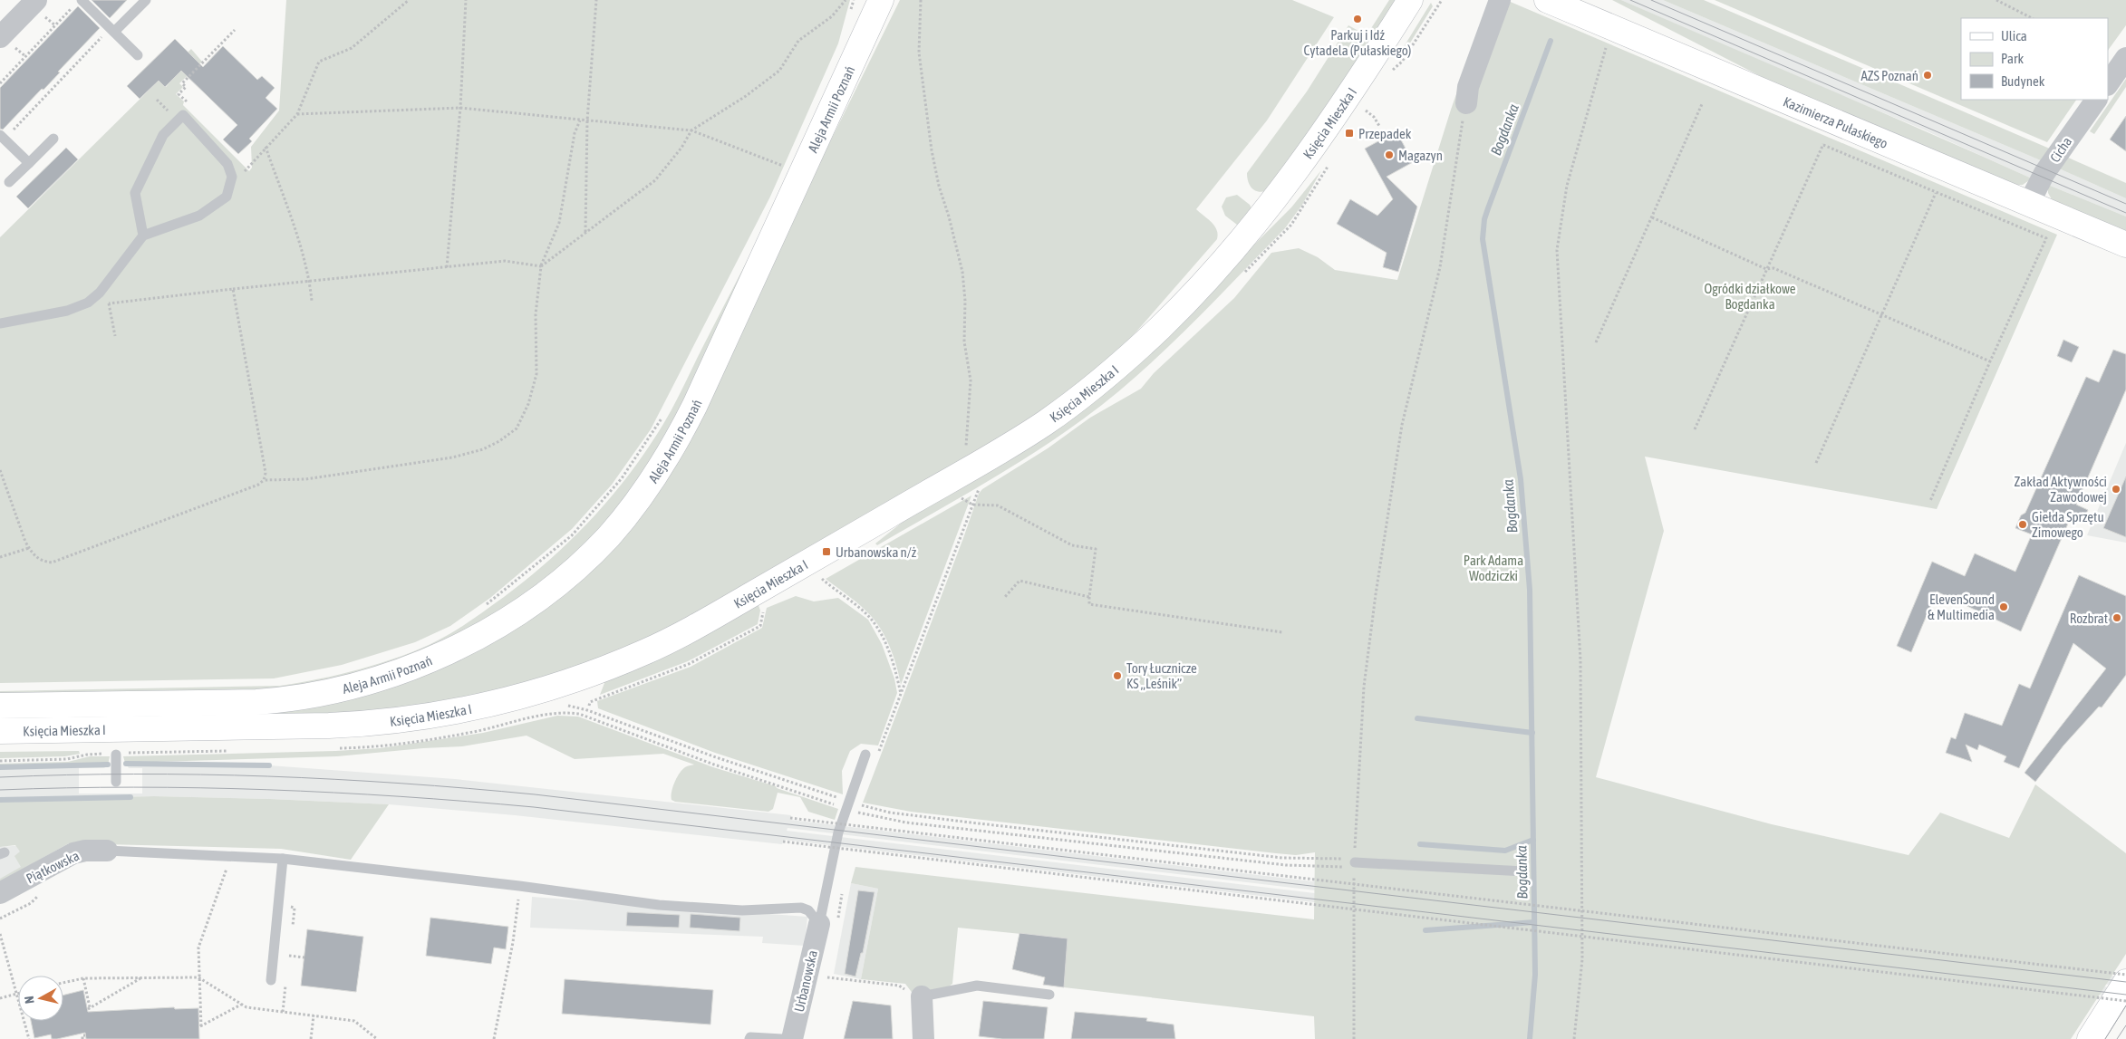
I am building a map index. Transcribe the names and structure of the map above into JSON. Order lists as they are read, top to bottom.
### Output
{
  "streets": {
    "street": [
      "Aleja Armii Poznań",
      "Kazimierza Pułaskiego",
      "Księcia Mieszka I",
      "Cicha",
      "Piątkowska",
      "Urbanowska"
    ]
  },
  "crossings": [
    ["Aleja Armii Poznań", "Księcia Mieszka I"],
    ["Kazimierza Pułaskiego", "Cicha"]
  ],
  "water": ["Bogdanka"],
  "parks": ["Ogródki działkowe Bogdanka", "Park Adama Wodziczki"],
  "places": {
    "other": [
      "Parkuj i Idź Cytadela (Pułaskiego)",
      "AZS Poznań",
      "Magazyn",
      "Zakład Aktywności Zawodowej",
      "Giełda Sprzętu Zimowego",
      "ElevenSound & Multimedia",
      "Rozbrat",
      "Tory Łucznicze KS „Leśnik”"
    ],
    "transit": ["Przepadek", "Urbanowska n/ż"]
  },
  "legend": ["Ulica", "Park", "Budynek"],
  "north": "left"
}
